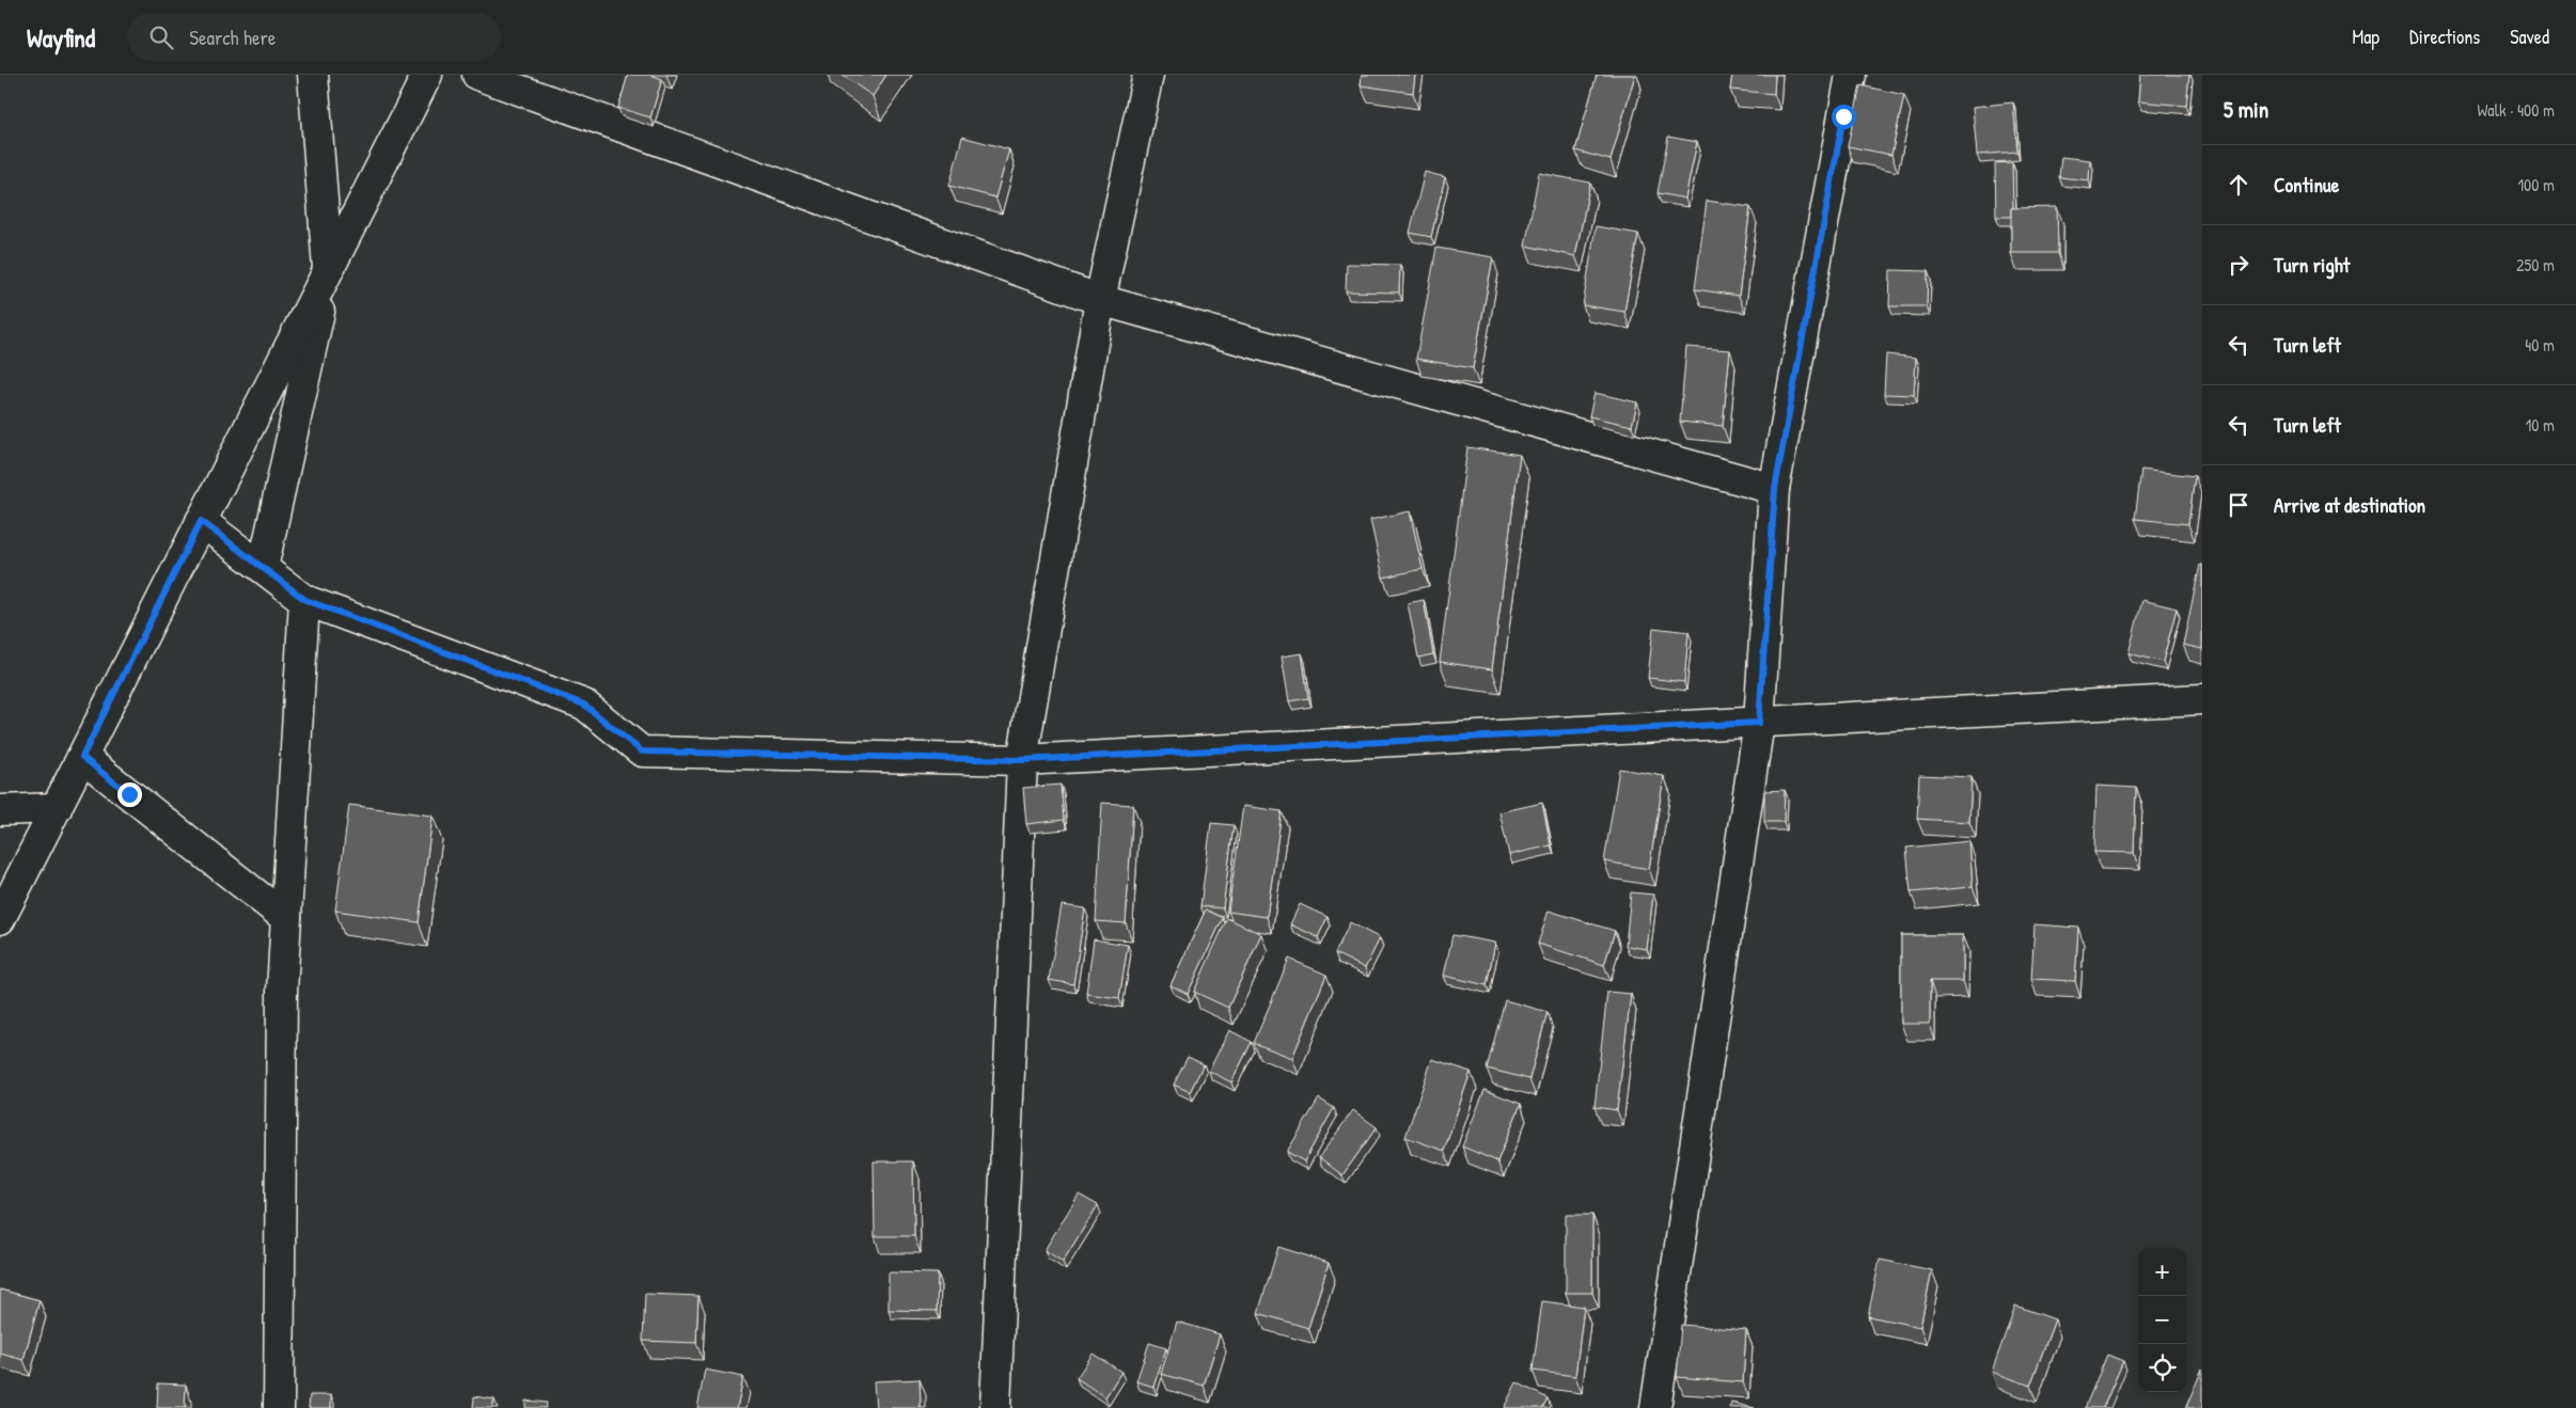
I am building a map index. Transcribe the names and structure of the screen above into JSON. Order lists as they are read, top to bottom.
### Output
{
  "page": {
    "header": "Wayfind",
    "search": "Search here",
    "nav": ["Map", "Directions", "Saved"],
    "heading": ["5 min", "Walk · 400 m"],
    "list": [
      ["Continue", "100 m"],
      ["Turn right", "250 m"],
      ["Turn left", "40 m"],
      ["Turn left", "10 m"],
      "Arrive at destination"
    ],
    "map_buttons": ["+", "−"]
  }
}
